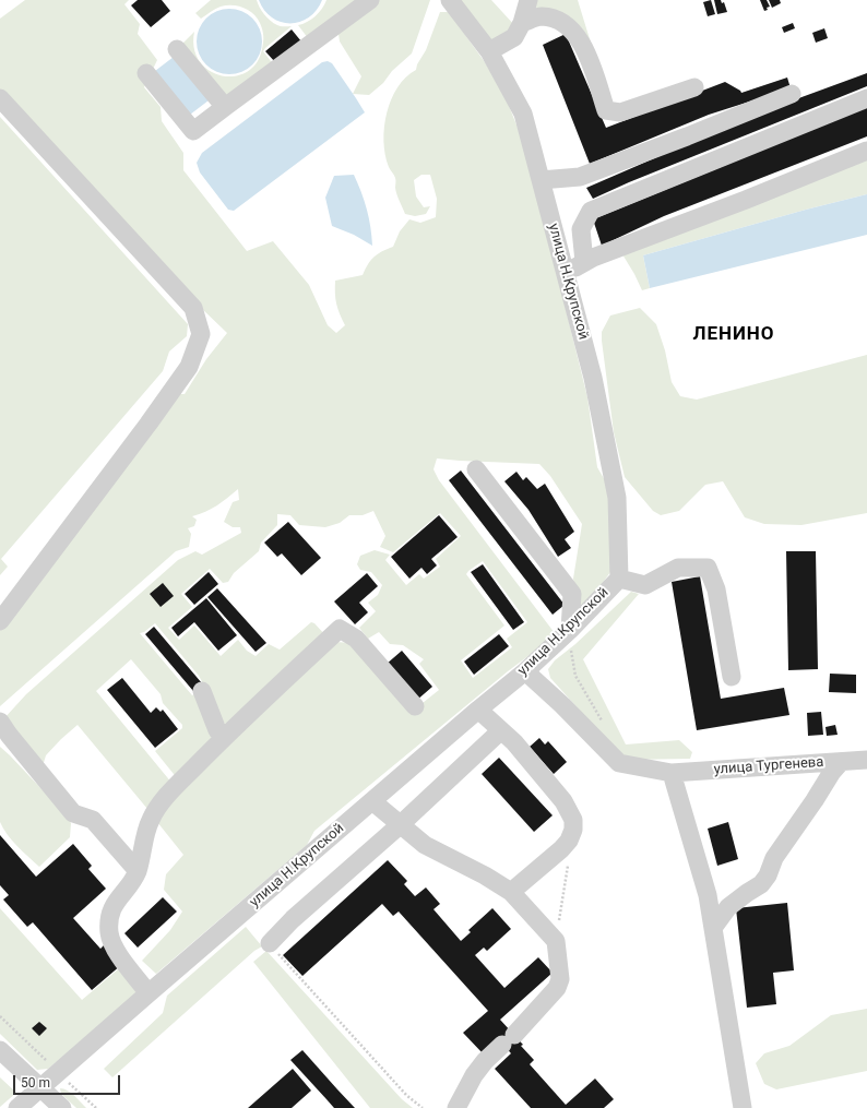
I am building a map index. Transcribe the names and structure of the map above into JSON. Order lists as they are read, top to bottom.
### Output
{
  "streets": {
    "street": ["улица Н.Крупской", "улица Тургенева"]
  },
  "crossings": [
    ["улица Н.Крупской", "улица Тургенева"]
  ],
  "districts": ["ЛЕНИНО"],
  "scale_bar": "50 m"
}
